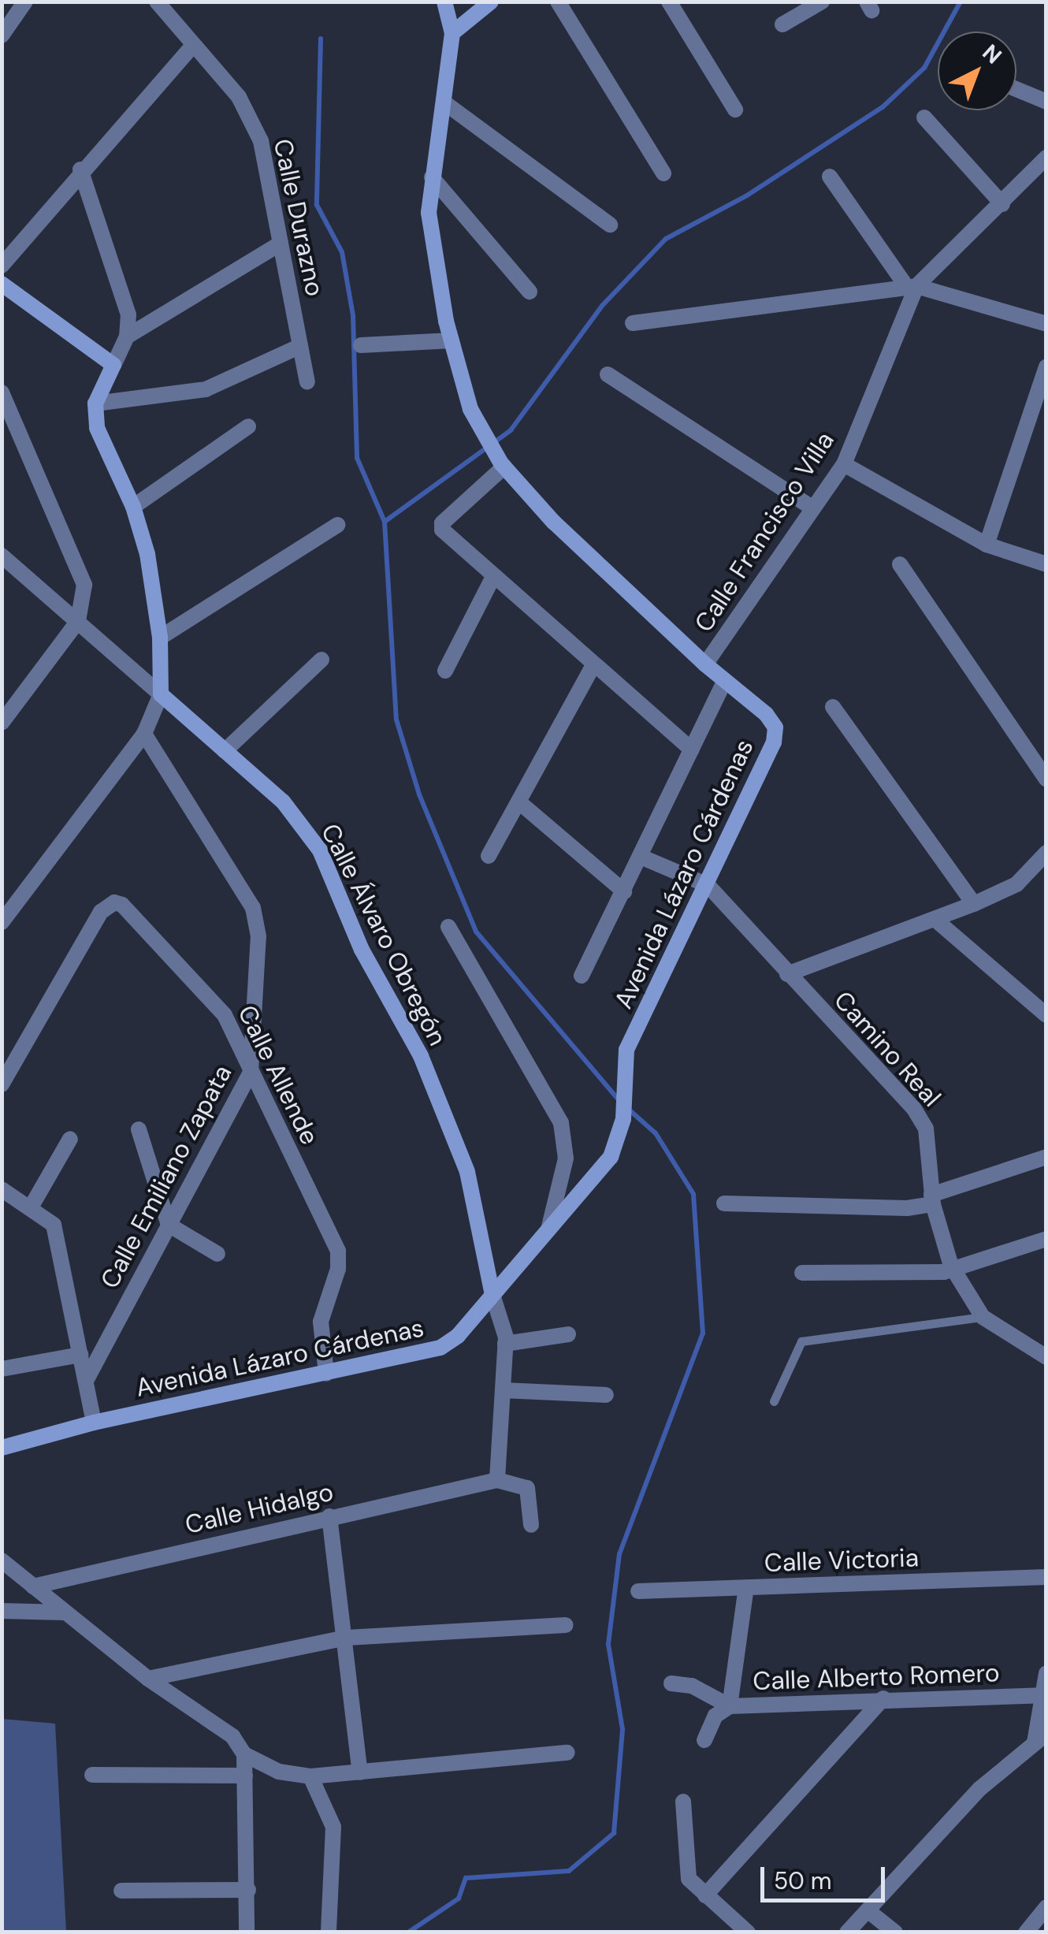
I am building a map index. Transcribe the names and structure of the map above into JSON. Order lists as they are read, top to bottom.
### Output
{
  "streets": {
    "street": [
      "Calle Durazno",
      "Calle Francisco Villa",
      "Avenida Lázaro Cárdenas",
      "Calle Álvaro Obregón",
      "Camino Real",
      "Calle Allende",
      "Calle Emiliano Zapata",
      "Calle Hidalgo",
      "Calle Victoria",
      "Calle Alberto Romero"
    ]
  },
  "crossings": [
    ["Calle Francisco Villa", "Avenida Lázaro Cárdenas"],
    ["Avenida Lázaro Cárdenas", "Calle Álvaro Obregón"],
    ["Avenida Lázaro Cárdenas", "Camino Real"],
    ["Avenida Lázaro Cárdenas", "Calle Allende"],
    ["Calle Álvaro Obregón", "Calle Hidalgo"],
    ["Calle Allende", "Calle Emiliano Zapata"]
  ],
  "scale_bar": "50 m",
  "north": "top right"
}
